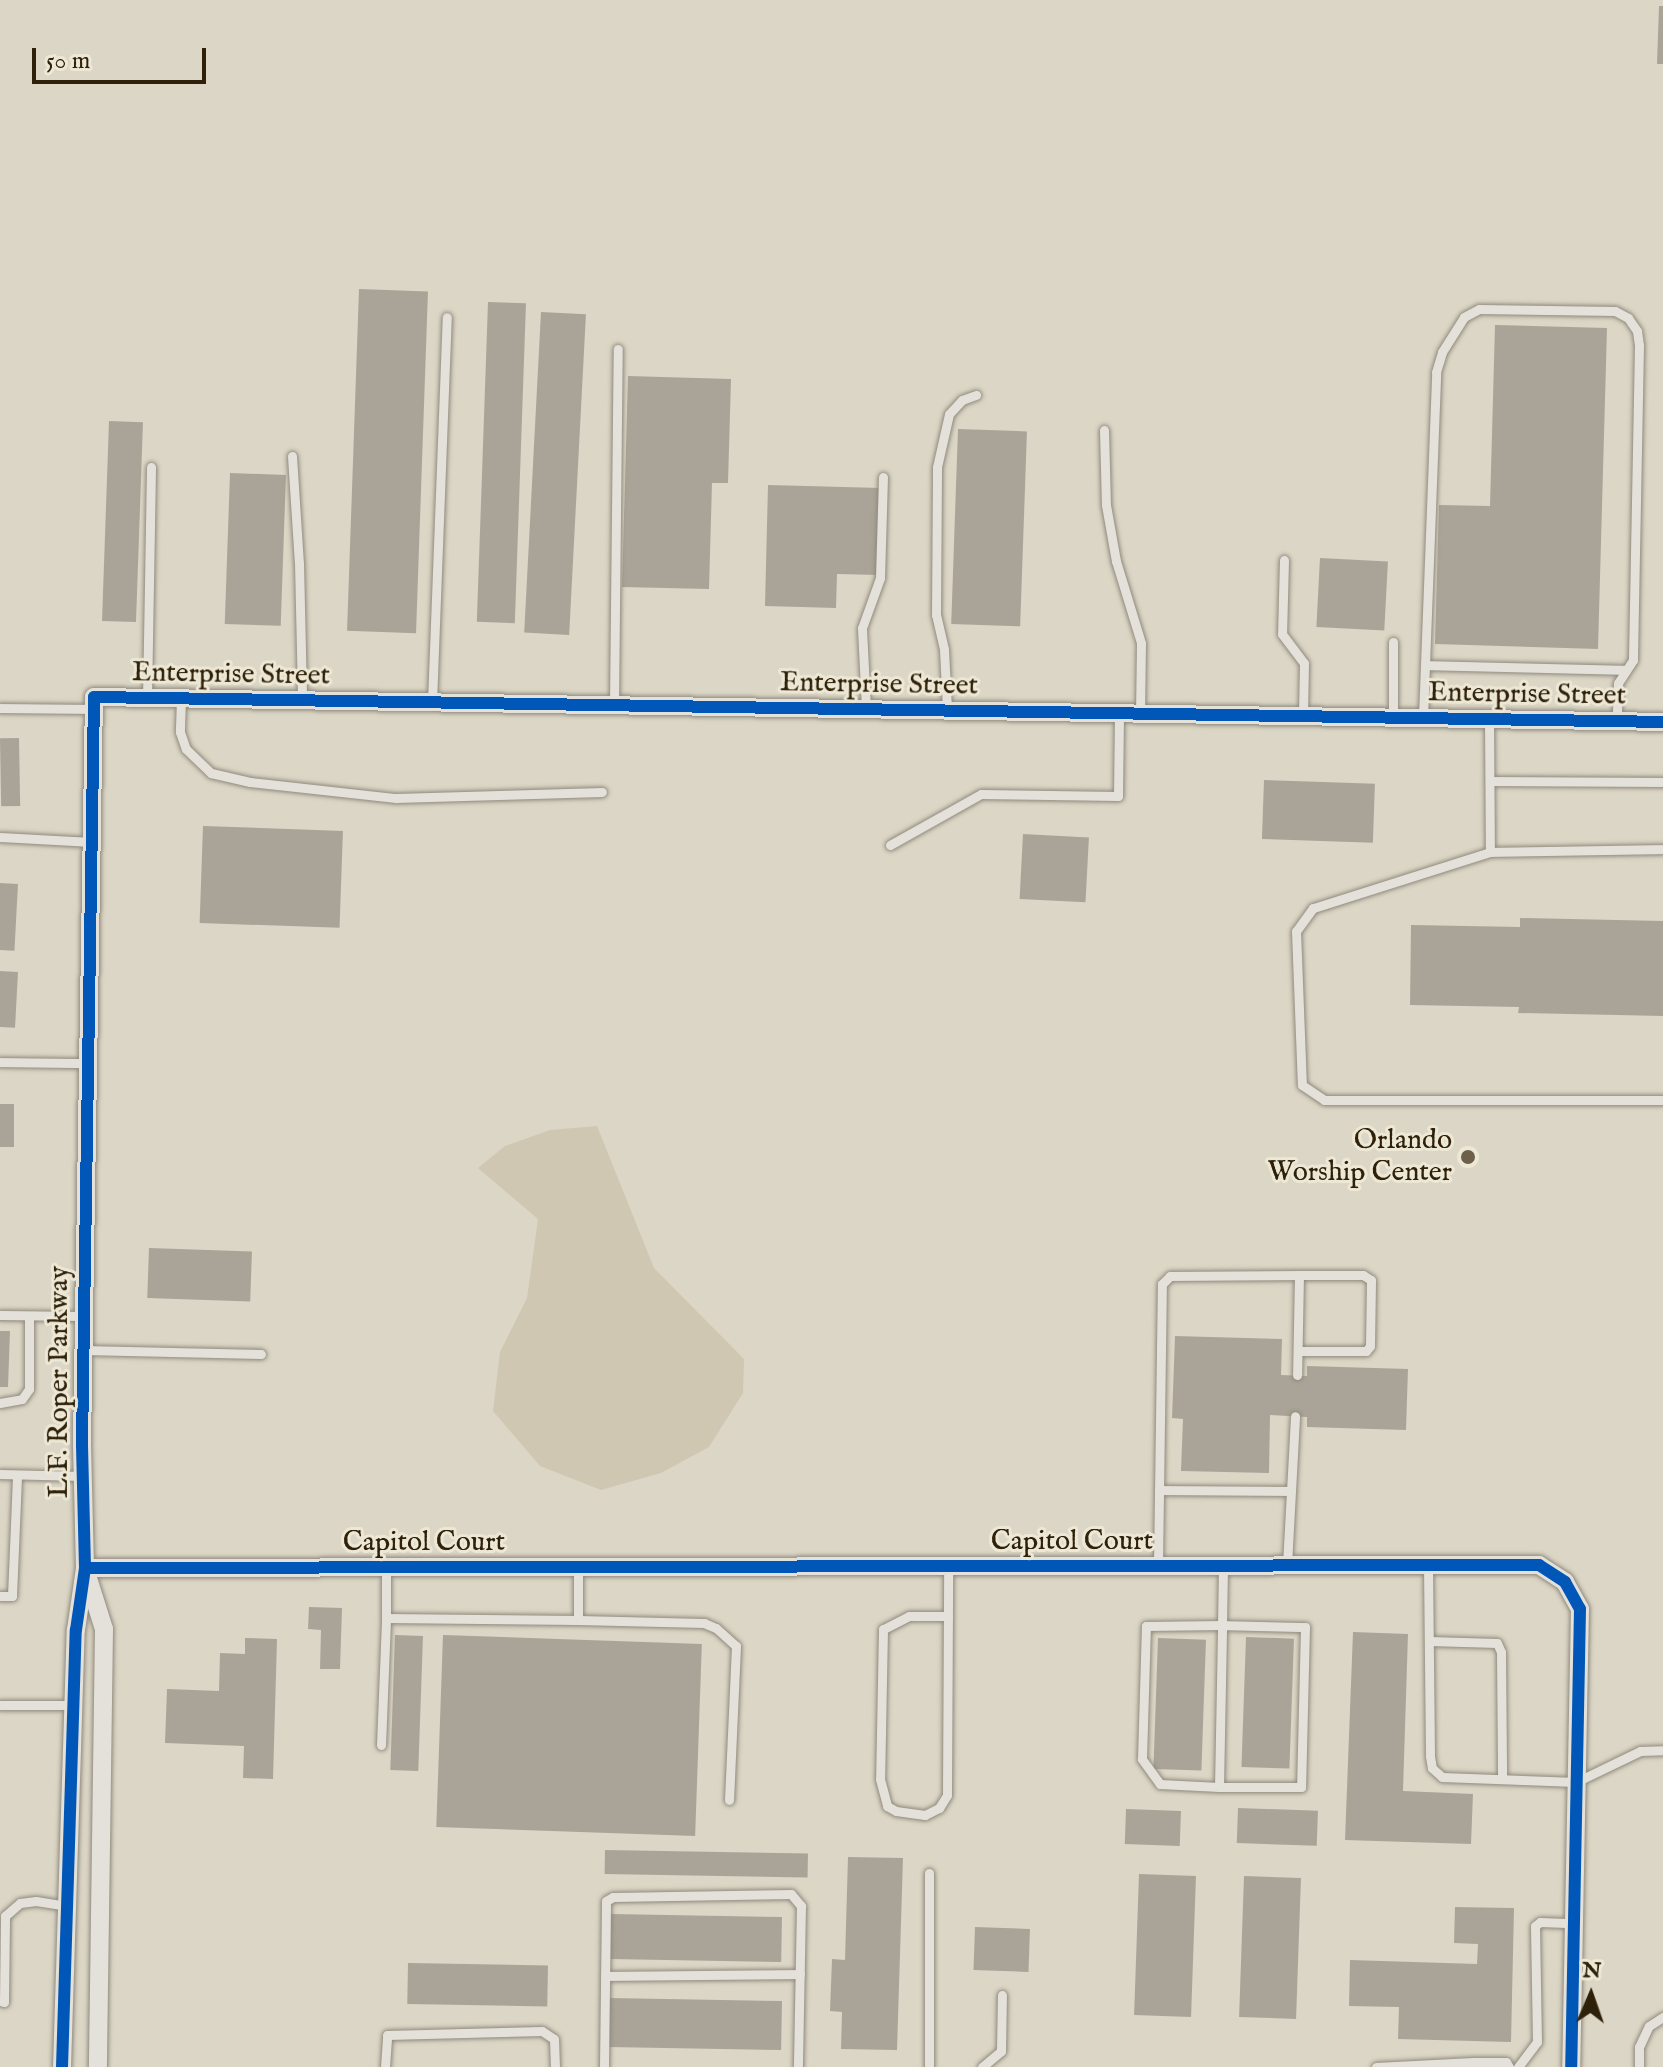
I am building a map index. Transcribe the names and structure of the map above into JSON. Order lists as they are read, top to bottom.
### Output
{
  "streets": {
    "street": ["Enterprise Street", "L.F. Roper Parkway", "Capitol Court"]
  },
  "crossings": [
    ["Enterprise Street", "L.F. Roper Parkway"],
    ["L.F. Roper Parkway", "Capitol Court"]
  ],
  "places": ["Orlando Worship Center"],
  "scale_bar": "50 m",
  "north": "top"
}
